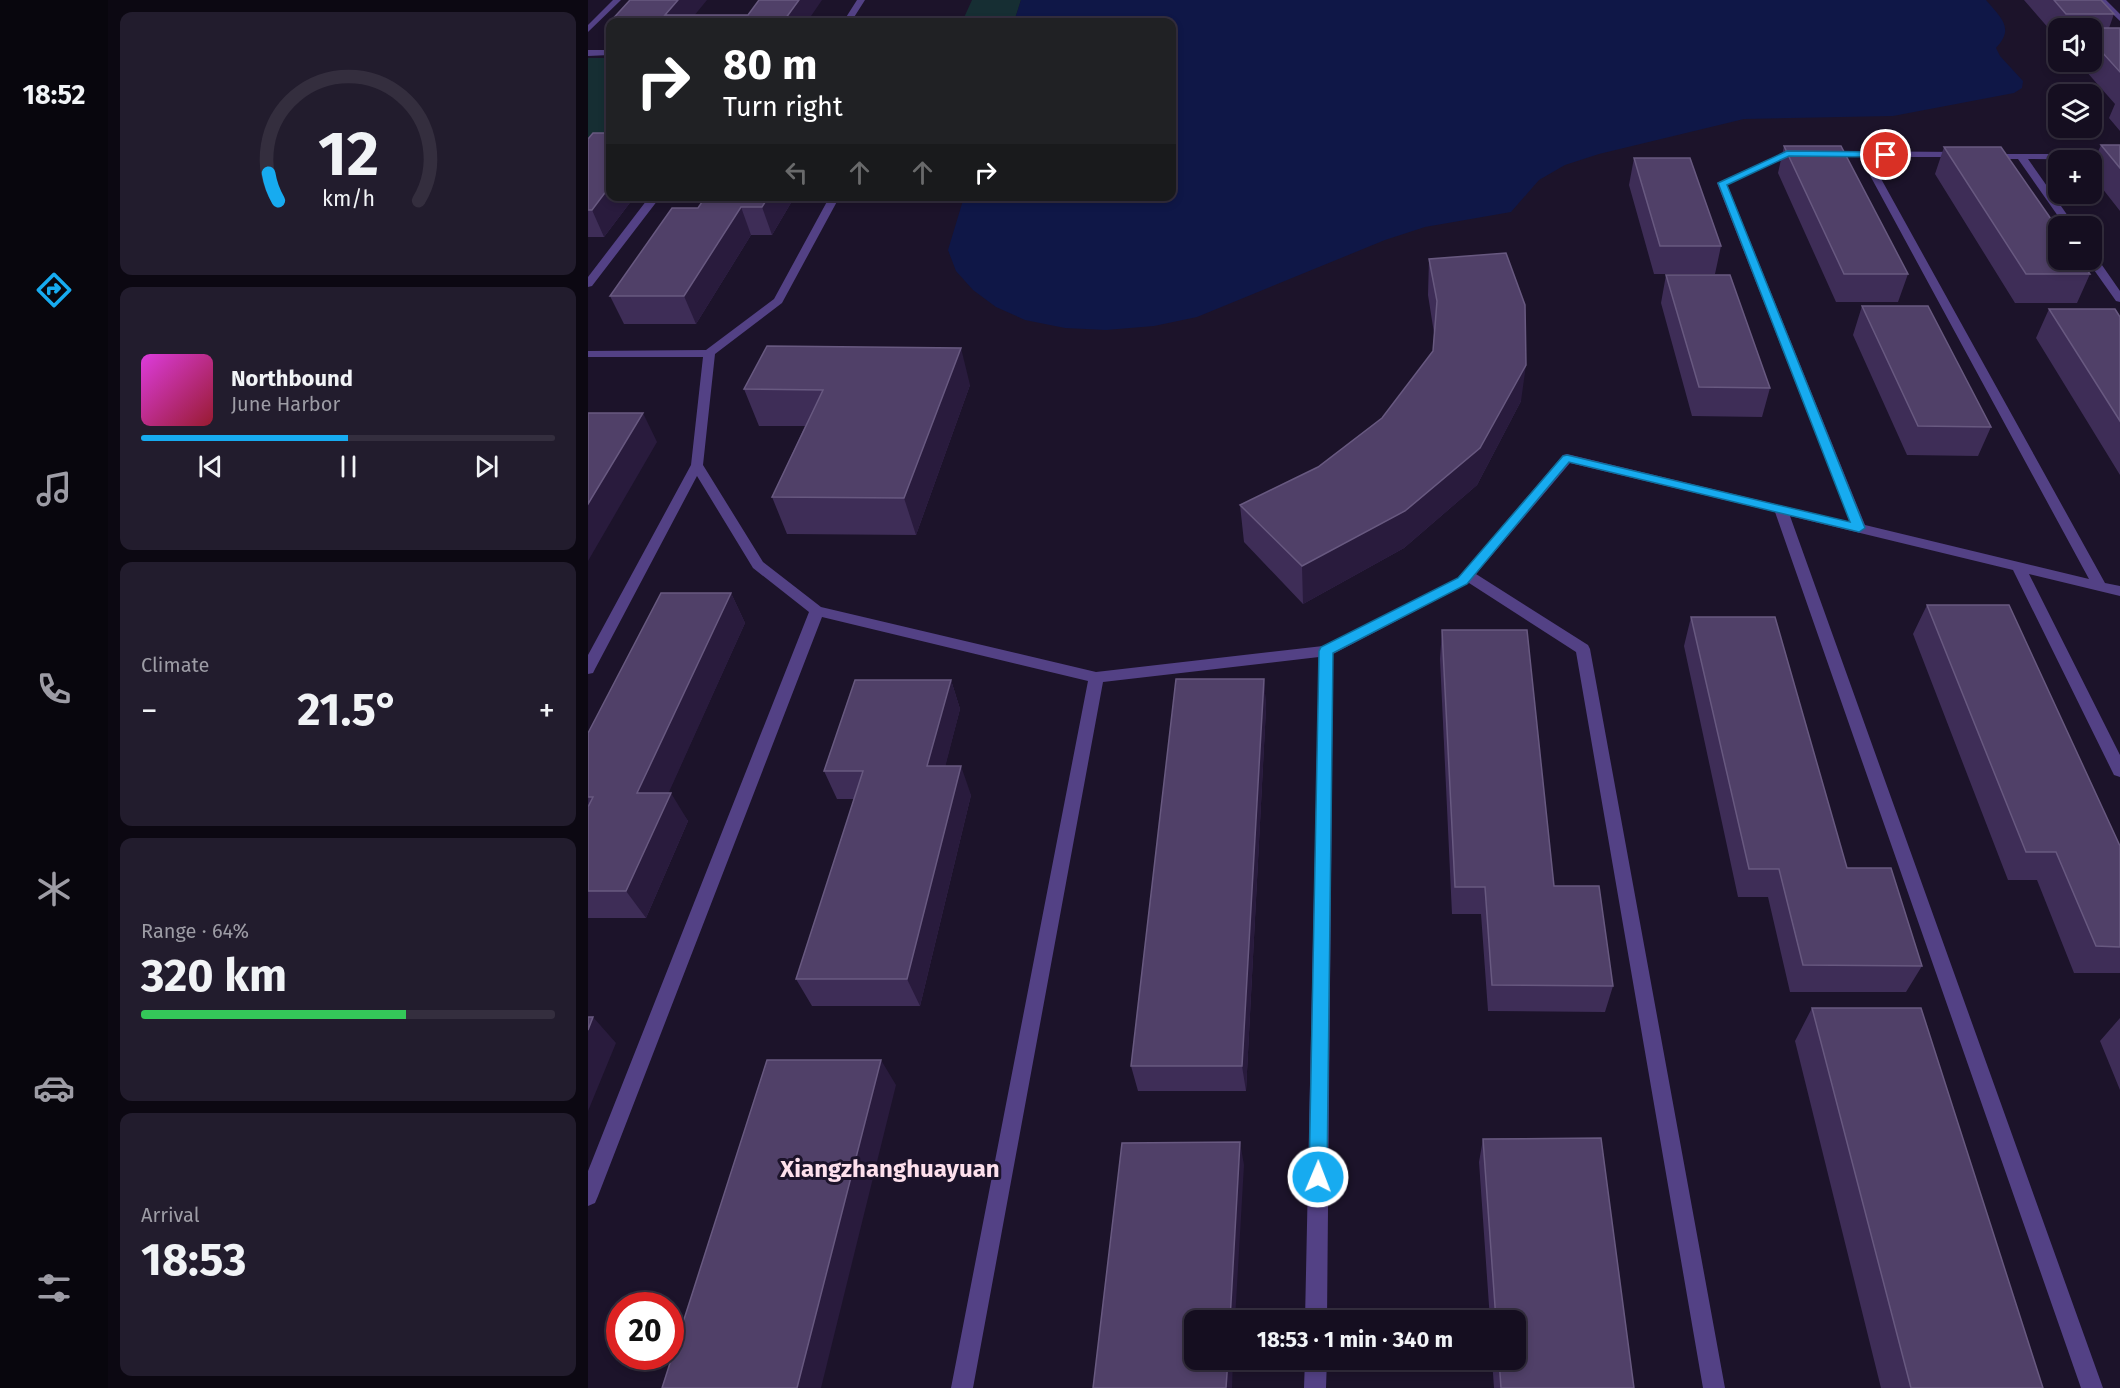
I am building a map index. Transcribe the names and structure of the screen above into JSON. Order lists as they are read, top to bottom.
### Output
{
  "districts": ["Xiangzhanghuayuan"],
  "page": {
    "tabs": "18:52",
    "map_buttons": ["+", "−"],
    "turn": ["80 m", "Turn right"],
    "song": ["Northbound", "June Harbor"],
    "tile": [
      "Climate",
      ["Range · 64%", "320 km"],
      ["Arrival", "18:53"]
    ],
    "heat": ["−", "21.5°", "+"],
    "limit": "20",
    "trip": "18:53 · 1 min · 340 m",
    "gauge": ["12", "km/h"]
  }
}
